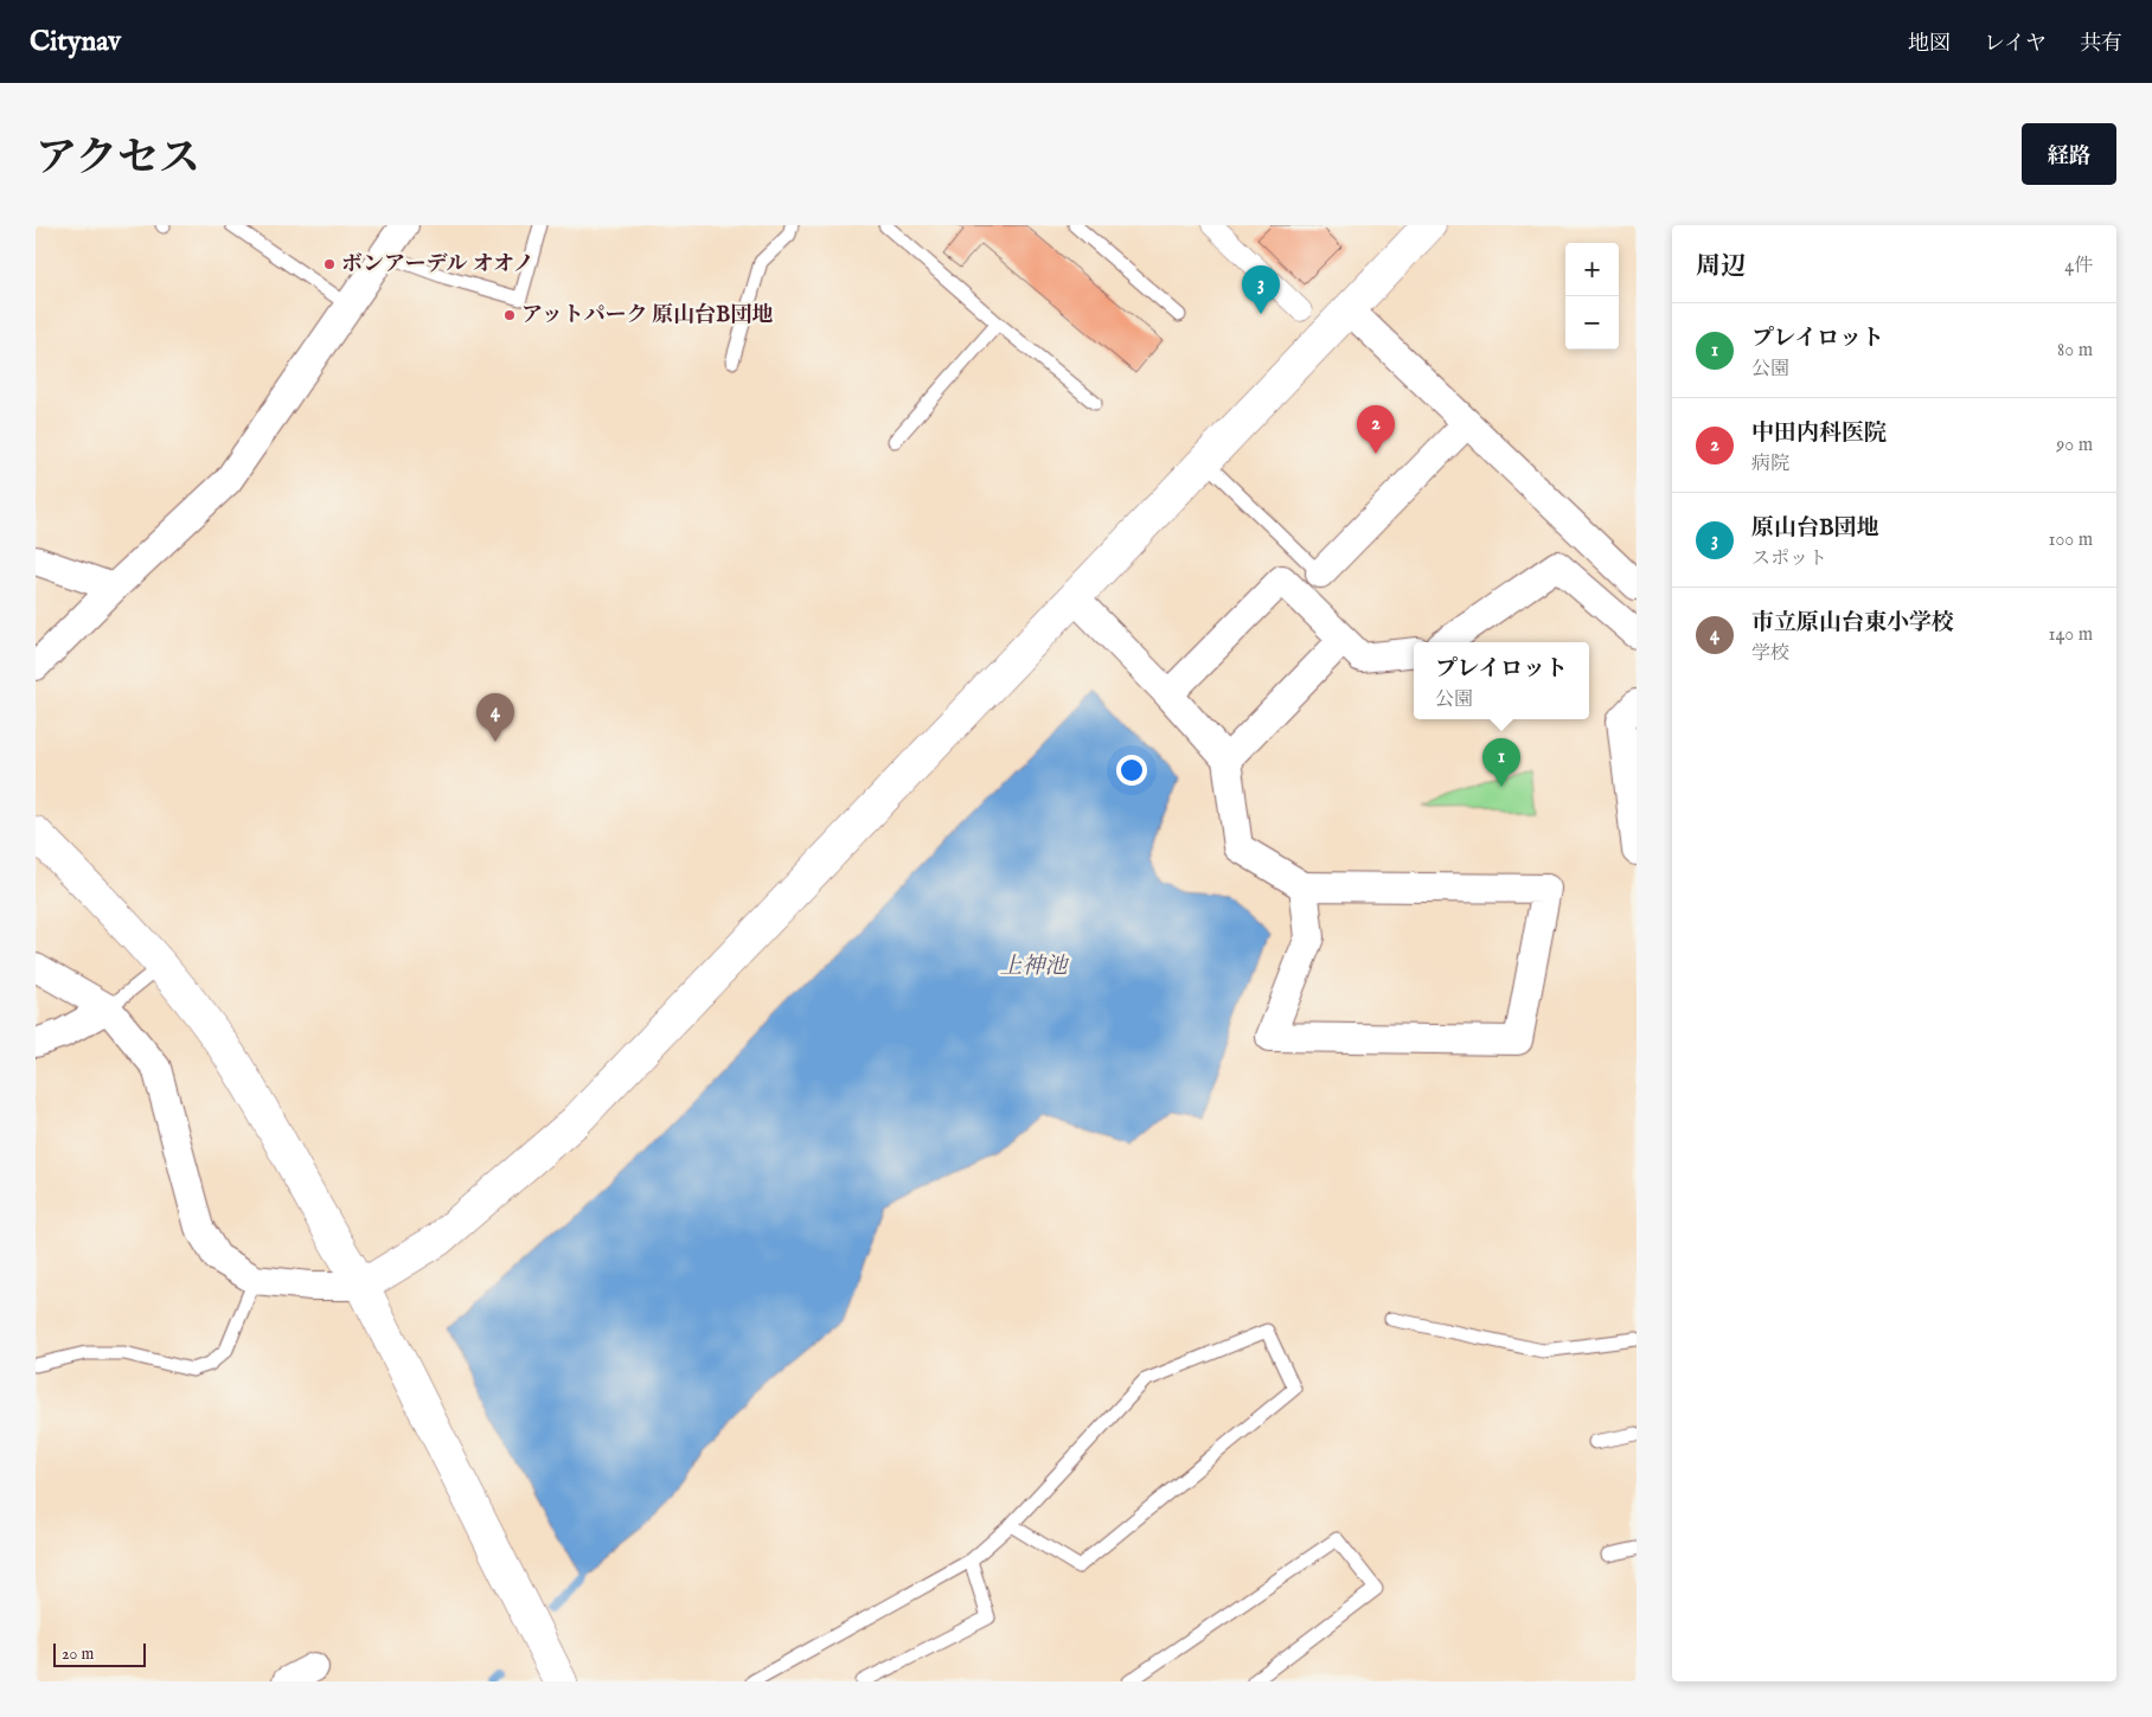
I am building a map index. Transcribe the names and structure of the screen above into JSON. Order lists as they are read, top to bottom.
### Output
{
  "water": ["上神池"],
  "places": ["ボンアーデル オオノ", "アットパーク 原山台B団地"],
  "scale_bar": "20 m",
  "page": {
    "header": "Citynav",
    "nav": ["地図", "レイヤ", "共有"],
    "title": "アクセス",
    "buttons": "経路",
    "heading": ["周辺", "4件"],
    "map_buttons": ["+", "−"],
    "pins": [
      "3",
      "2",
      "4",
      "1"
    ],
    "list": [
      {
        "mark": "1",
        "name": "プレイロット",
        "note": "公園",
        "value": "80 m"
      },
      {
        "mark": "2",
        "name": "中田内科医院",
        "note": "病院",
        "value": "90 m"
      },
      {
        "mark": "3",
        "name": "原山台B団地",
        "note": "スポット",
        "value": "100 m"
      },
      {
        "mark": "4",
        "name": "市立原山台東小学校",
        "note": "学校",
        "value": "140 m"
      }
    ],
    "popup": ["プレイロット", "公園"],
    "scale": "20 m"
  }
}
